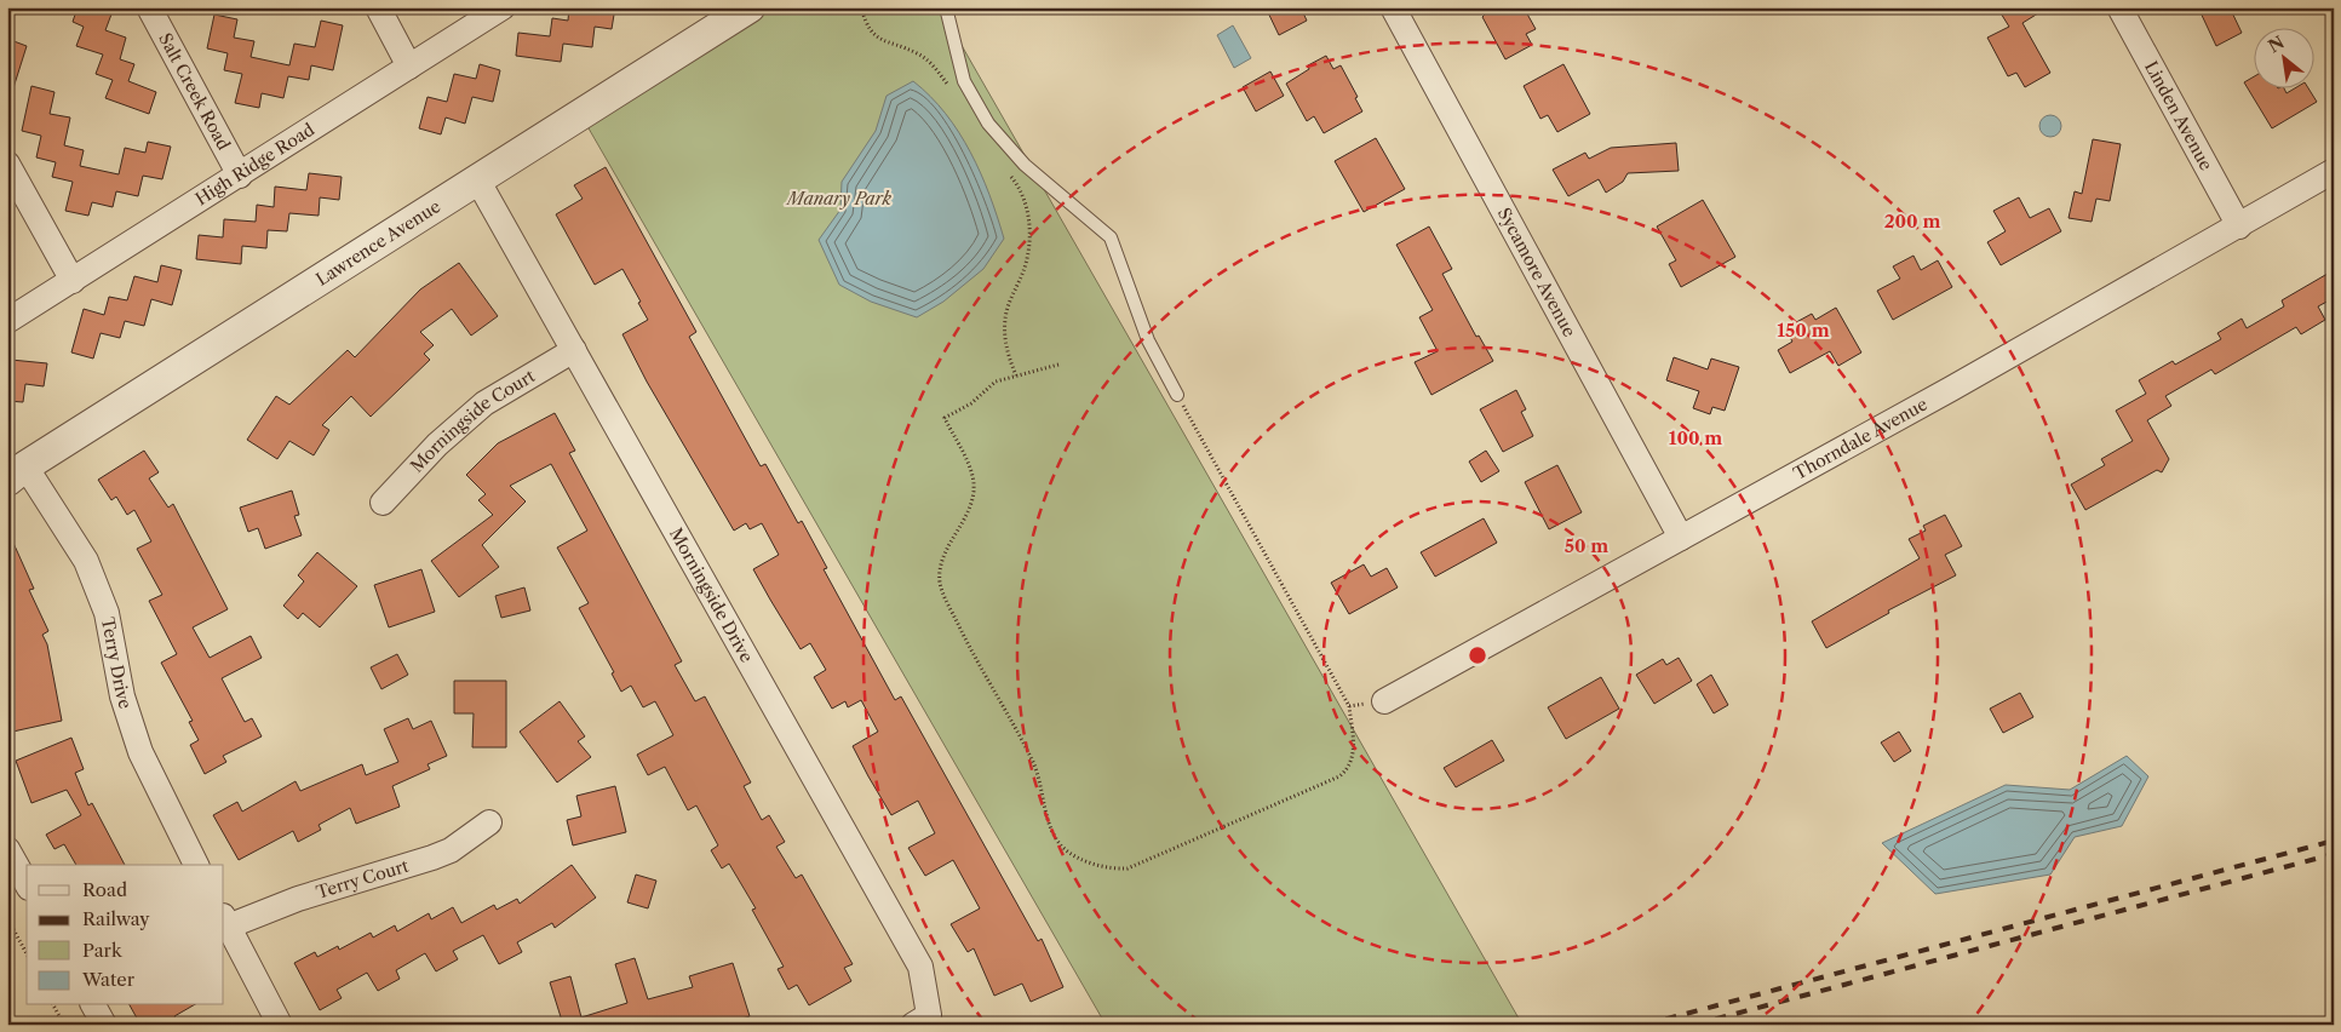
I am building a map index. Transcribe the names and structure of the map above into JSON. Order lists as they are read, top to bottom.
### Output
{
  "streets": {
    "street": [
      "Salt Creek Road",
      "Linden Avenue",
      "High Ridge Road",
      "Lawrence Avenue",
      "Sycamore Avenue",
      "Morningside Court",
      "Thorndale Avenue",
      "Morningside Drive",
      "Terry Drive",
      "Terry Court"
    ]
  },
  "crossings": [
    ["Salt Creek Road", "High Ridge Road"],
    ["Linden Avenue", "Thorndale Avenue"],
    ["Lawrence Avenue", "Morningside Drive"],
    ["Lawrence Avenue", "Terry Drive"],
    ["Sycamore Avenue", "Thorndale Avenue"],
    ["Morningside Court", "Morningside Drive"]
  ],
  "parks": ["Manary Park"],
  "legend": [
    "Road",
    "Railway",
    "Park",
    "Water"
  ],
  "north": "top left",
  "rings": [
    "200 m",
    "150 m",
    "100 m",
    "50 m"
  ]
}
